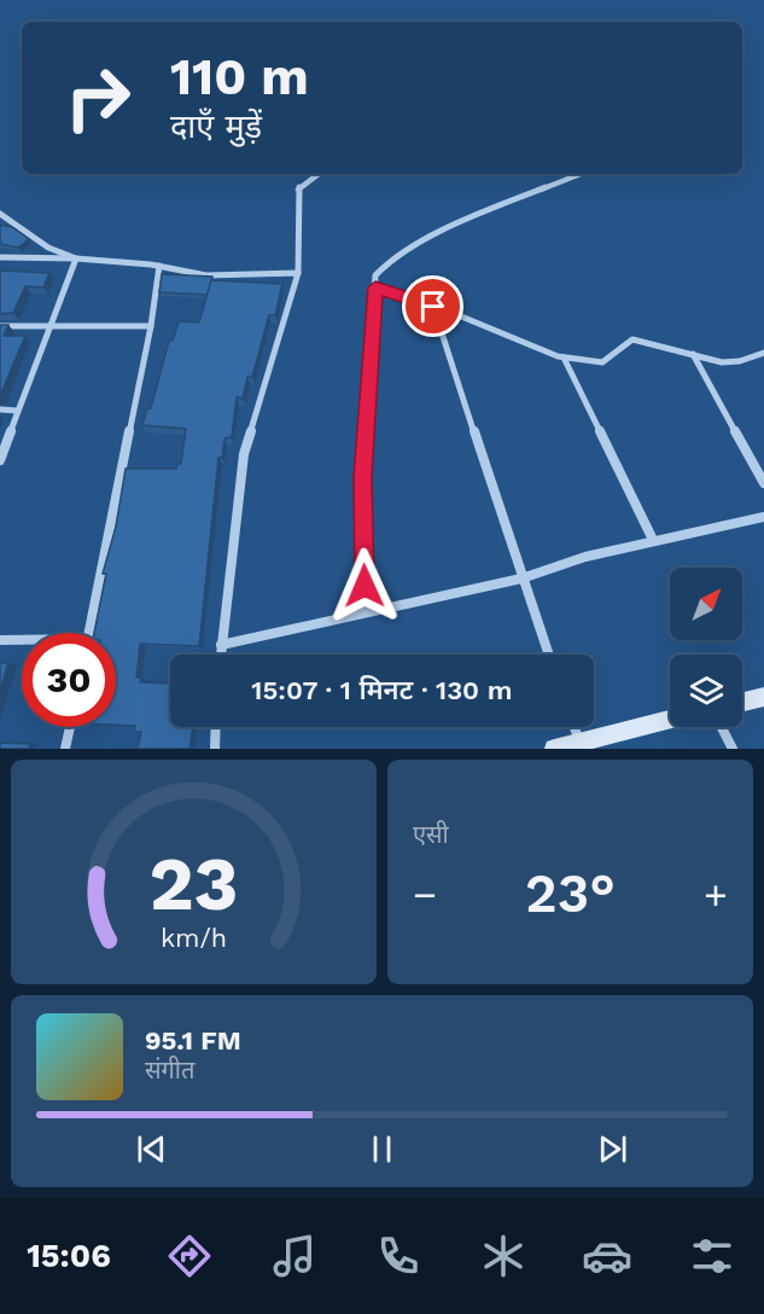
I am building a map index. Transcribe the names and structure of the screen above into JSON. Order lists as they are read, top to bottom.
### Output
{
  "north": "top right",
  "page": {
    "turn": ["110 m", "दाएँ मुड़ें"],
    "limit": "30",
    "trip": "15:07 · 1 मिनट · 130 m",
    "tile": "एसी",
    "heat": ["−", "23°", "+"],
    "song": ["95.1 FM", "संगीत"],
    "tabs": "15:06",
    "gauge": ["23", "km/h"]
  }
}
